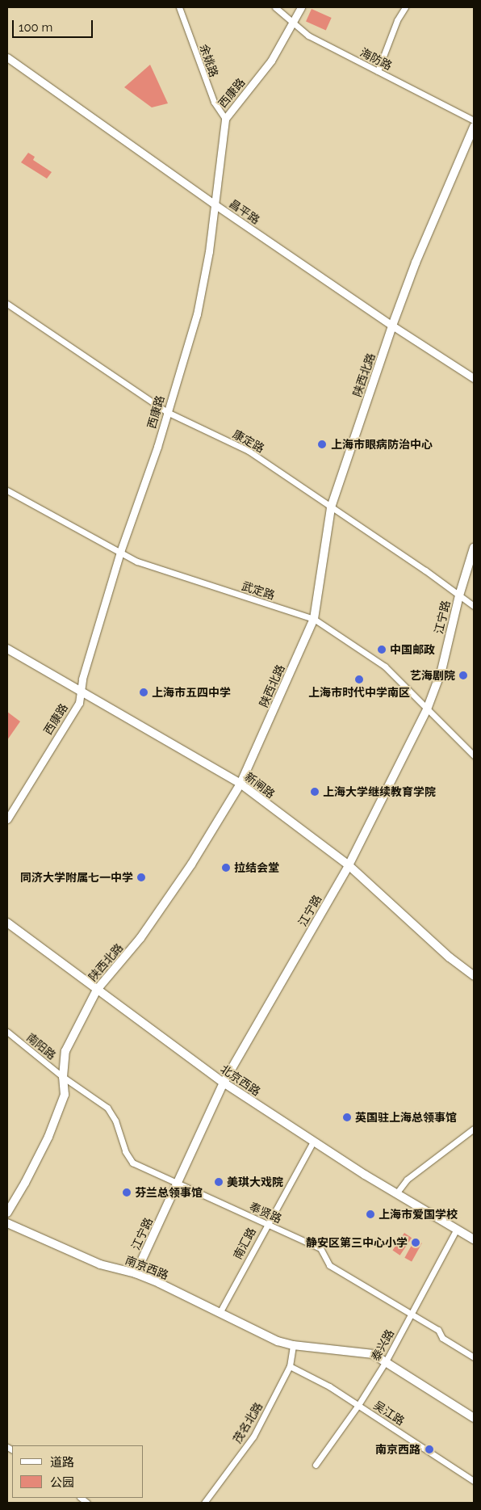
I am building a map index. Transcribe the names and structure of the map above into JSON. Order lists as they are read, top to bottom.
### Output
{
  "streets": {
    "main road": [
      "陕西北路",
      "江宁路",
      "新闸路",
      "北京西路",
      "南京西路"
    ],
    "street": [
      "海防路",
      "余姚路",
      "西康路",
      "昌平路",
      "康定路",
      "武定路",
      "南阳路",
      "奉贤路",
      "南汇路",
      "泰兴路",
      "吴江路",
      "茂名北路"
    ]
  },
  "crossings": [
    ["海防路", "西康路"],
    ["余姚路", "西康路"],
    ["西康路", "昌平路"],
    ["西康路", "康定路"],
    ["西康路", "武定路"],
    ["西康路", "新闸路"],
    ["昌平路", "陕西北路"],
    ["陕西北路", "康定路"],
    ["陕西北路", "武定路"],
    ["陕西北路", "新闸路"],
    ["陕西北路", "南阳路"],
    ["陕西北路", "北京西路"],
    ["陕西北路", "奉贤路"],
    ["康定路", "江宁路"],
    ["武定路", "江宁路"],
    ["江宁路", "新闸路"],
    ["江宁路", "北京西路"],
    ["江宁路", "奉贤路"],
    ["江宁路", "南京西路"],
    ["南阳路", "奉贤路"],
    ["北京西路", "南汇路"],
    ["北京西路", "泰兴路"],
    ["奉贤路", "南汇路"],
    ["奉贤路", "泰兴路"],
    ["南汇路", "南京西路"],
    ["南京西路", "泰兴路"],
    ["南京西路", "茂名北路"],
    ["泰兴路", "吴江路"],
    ["吴江路", "茂名北路"]
  ],
  "places": [
    "上海市眼病防治中心",
    "中国邮政",
    "艺海剧院",
    "上海市时代中学南区",
    "上海市五四中学",
    "上海大学继续教育学院",
    "拉结会堂",
    "同济大学附属七一中学",
    "英国驻上海总领事馆",
    "美琪大戏院",
    "芬兰总领事馆",
    "上海市爱国学校",
    "静安区第三中心小学",
    "南京西路"
  ],
  "legend": ["道路", "公园"],
  "scale_bar": "100 m"
}
